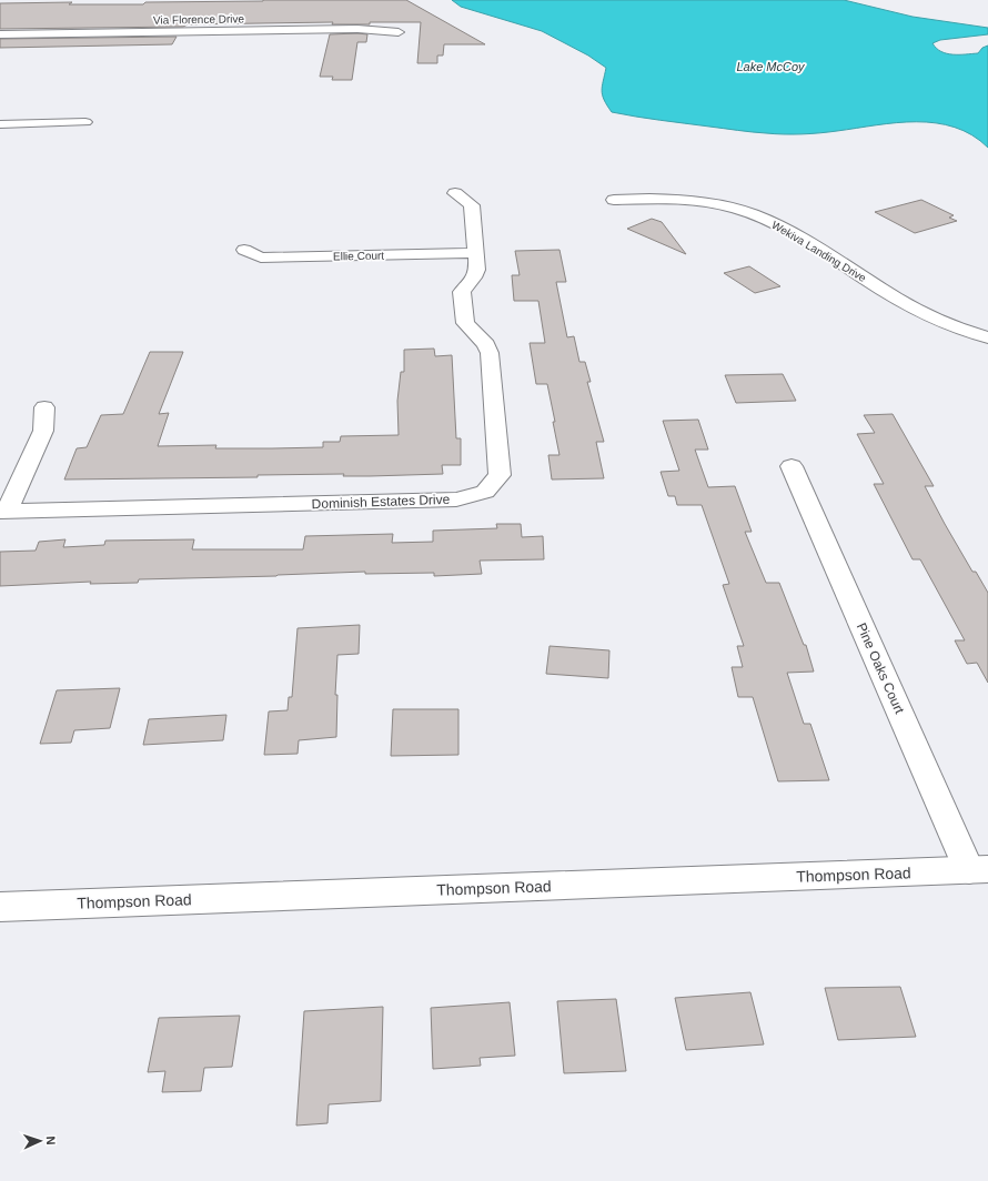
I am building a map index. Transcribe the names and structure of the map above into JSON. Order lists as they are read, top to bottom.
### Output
{
  "streets": {
    "street": [
      "Via Florence Drive",
      "Wekiva Landing Drive",
      "Ellie Court",
      "Dominish Estates Drive",
      "Pine Oaks Court",
      "Thompson Road"
    ]
  },
  "crossings": [
    ["Ellie Court", "Dominish Estates Drive"],
    ["Pine Oaks Court", "Thompson Road"]
  ],
  "water": ["Lake McCoy"],
  "north": "right"
}
